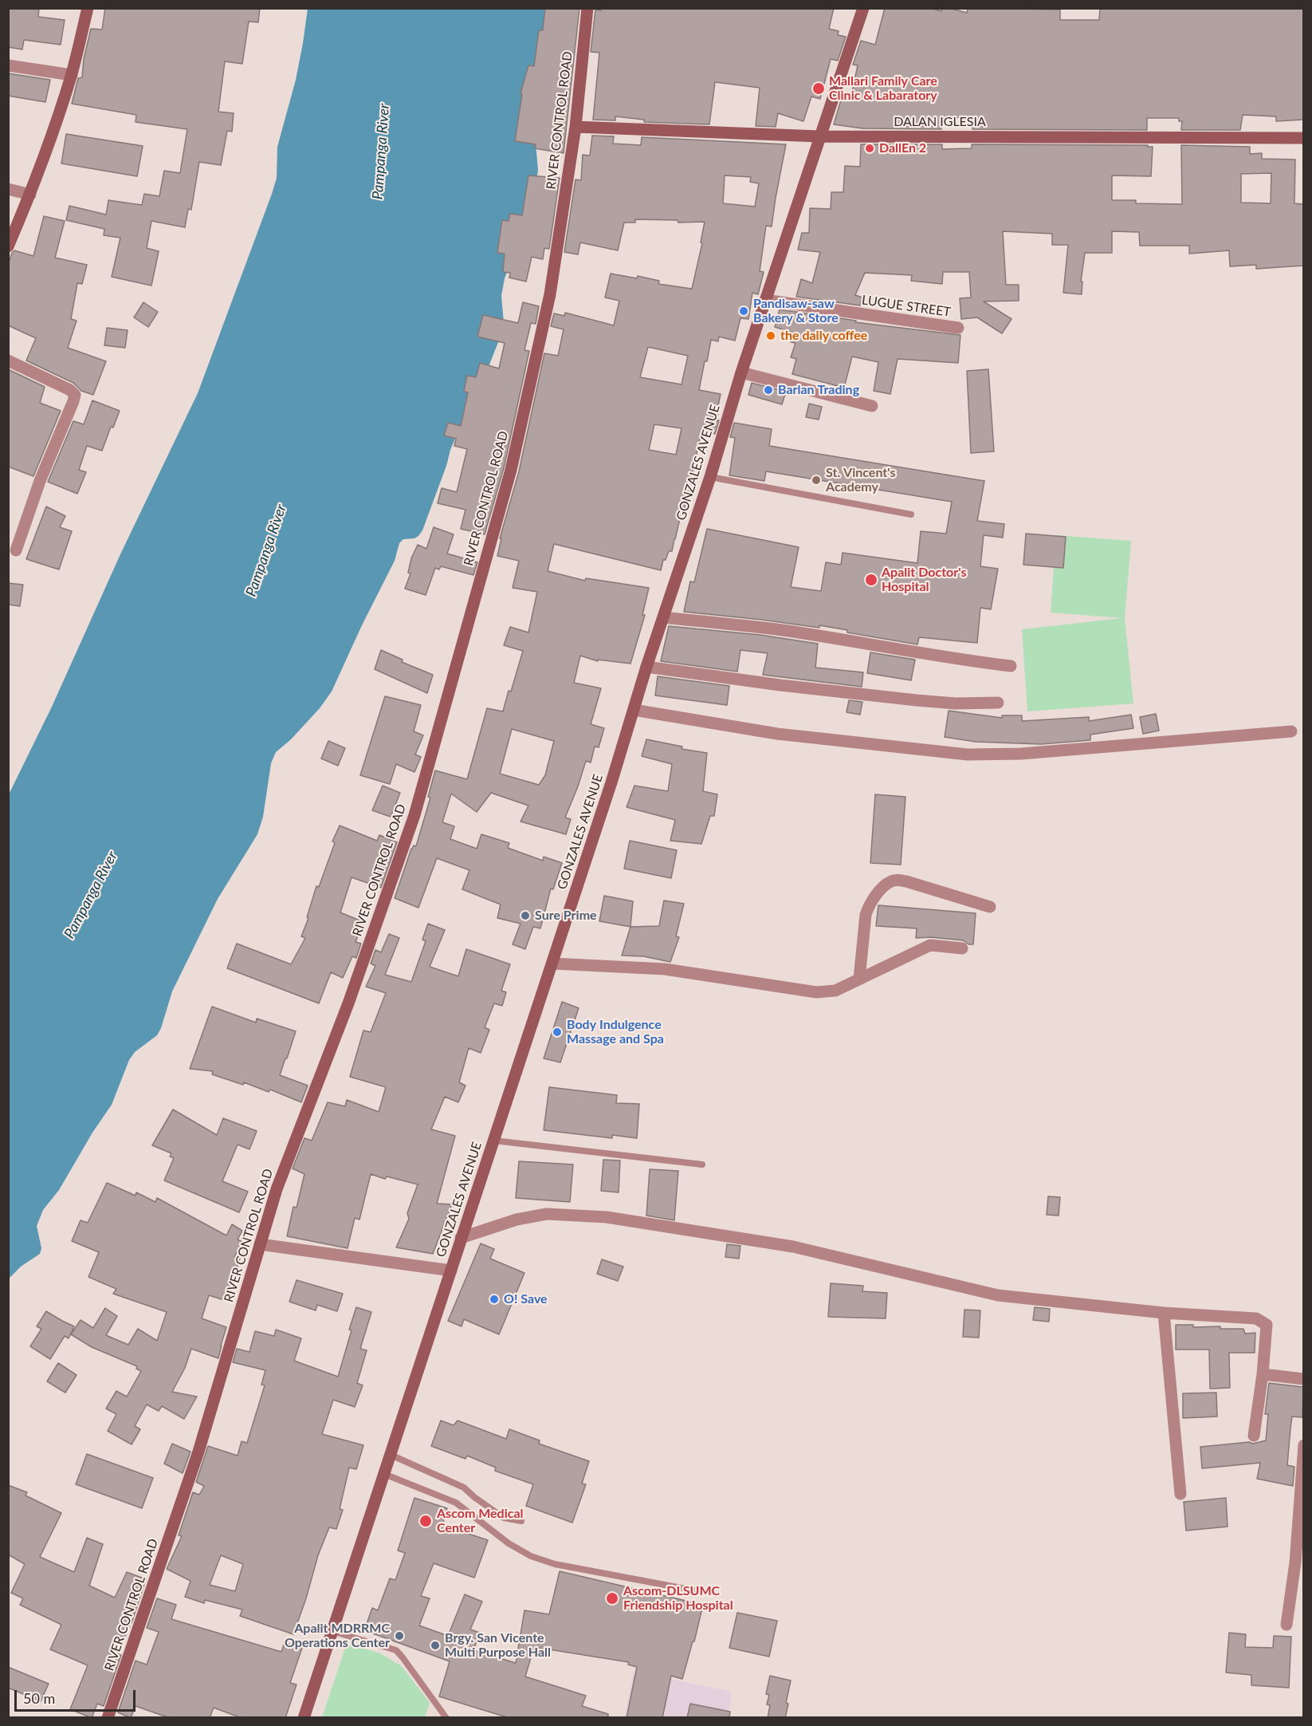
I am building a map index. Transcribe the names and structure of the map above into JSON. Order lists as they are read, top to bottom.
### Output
{
  "streets": {
    "street": [
      "RIVER CONTROL ROAD",
      "DALAN IGLESIA",
      "LUGUE STREET",
      "GONZALES AVENUE"
    ]
  },
  "crossings": [
    ["RIVER CONTROL ROAD", "DALAN IGLESIA"],
    ["DALAN IGLESIA", "GONZALES AVENUE"],
    ["LUGUE STREET", "GONZALES AVENUE"]
  ],
  "water": ["Pampanga River"],
  "places": [
    "Mallari Family Care Clinic & Labaratory",
    "DallEn 2",
    "Pandisaw-saw Bakery & Store",
    "the daily coffee",
    "Barlan Trading",
    "St. Vincent's Academy",
    "Apalit Doctor's Hospital",
    "Sure Prime",
    "Body Indulgence Massage and Spa",
    "O! Save",
    "Ascom Medical Center",
    "Ascom-DLSUMC Friendship Hospital",
    "Apalit MDRRMC Operations Center",
    "Brgy. San Vicente Multi Purpose Hall"
  ],
  "scale_bar": "50 m"
}
